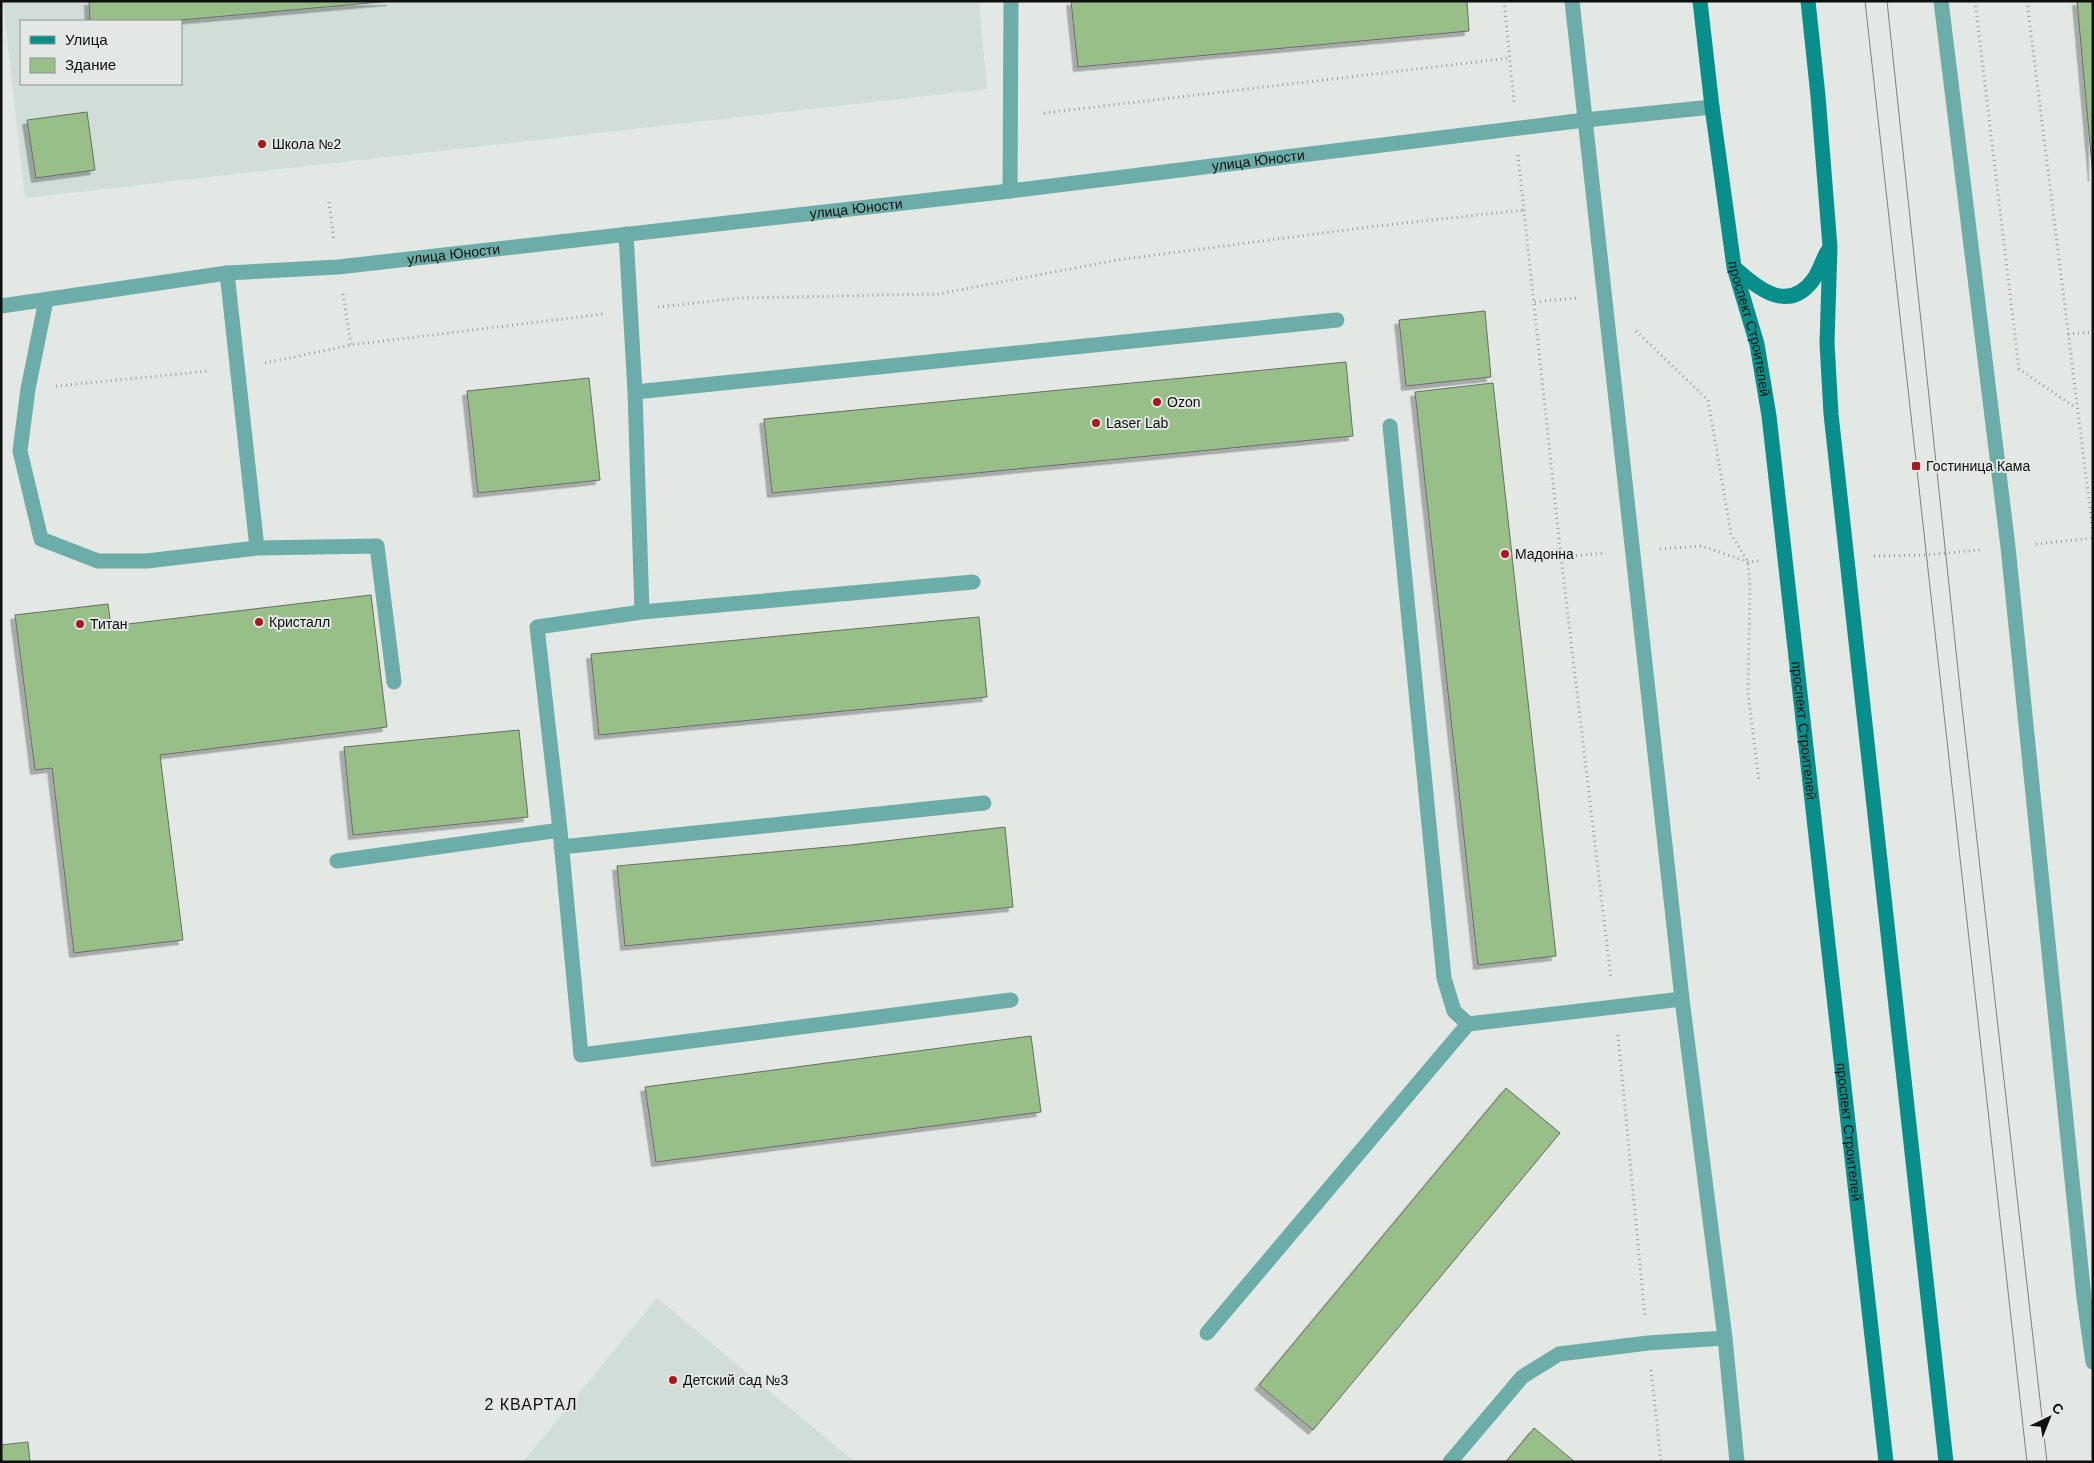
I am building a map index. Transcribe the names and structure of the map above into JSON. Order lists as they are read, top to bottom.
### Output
{
  "streets": {
    "main road": ["проспект Строителей"],
    "street": ["улица Юности"]
  },
  "crossings": [
    ["улица Юности", "проспект Строителей"]
  ],
  "districts": ["2 КВАРТАЛ"],
  "places": {
    "other": [
      "Школа №2",
      "Ozon",
      "Laser Lab",
      "Мадонна",
      "Кристалл",
      "Титан",
      "Детский сад №3"
    ],
    "transit": ["Гостиница Кама"]
  },
  "legend": ["Улица", "Здание"],
  "north": "top right"
}
